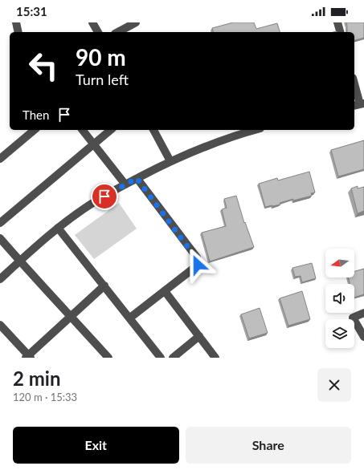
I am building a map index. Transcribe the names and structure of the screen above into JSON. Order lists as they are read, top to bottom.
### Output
{
  "north": "left",
  "page": {
    "status": "15:31",
    "turn": ["90 m", "Turn left"],
    "then": "Then",
    "heading": ["2 min", "120 m · 15:33"],
    "buttons": ["Exit", "Share"]
  }
}
